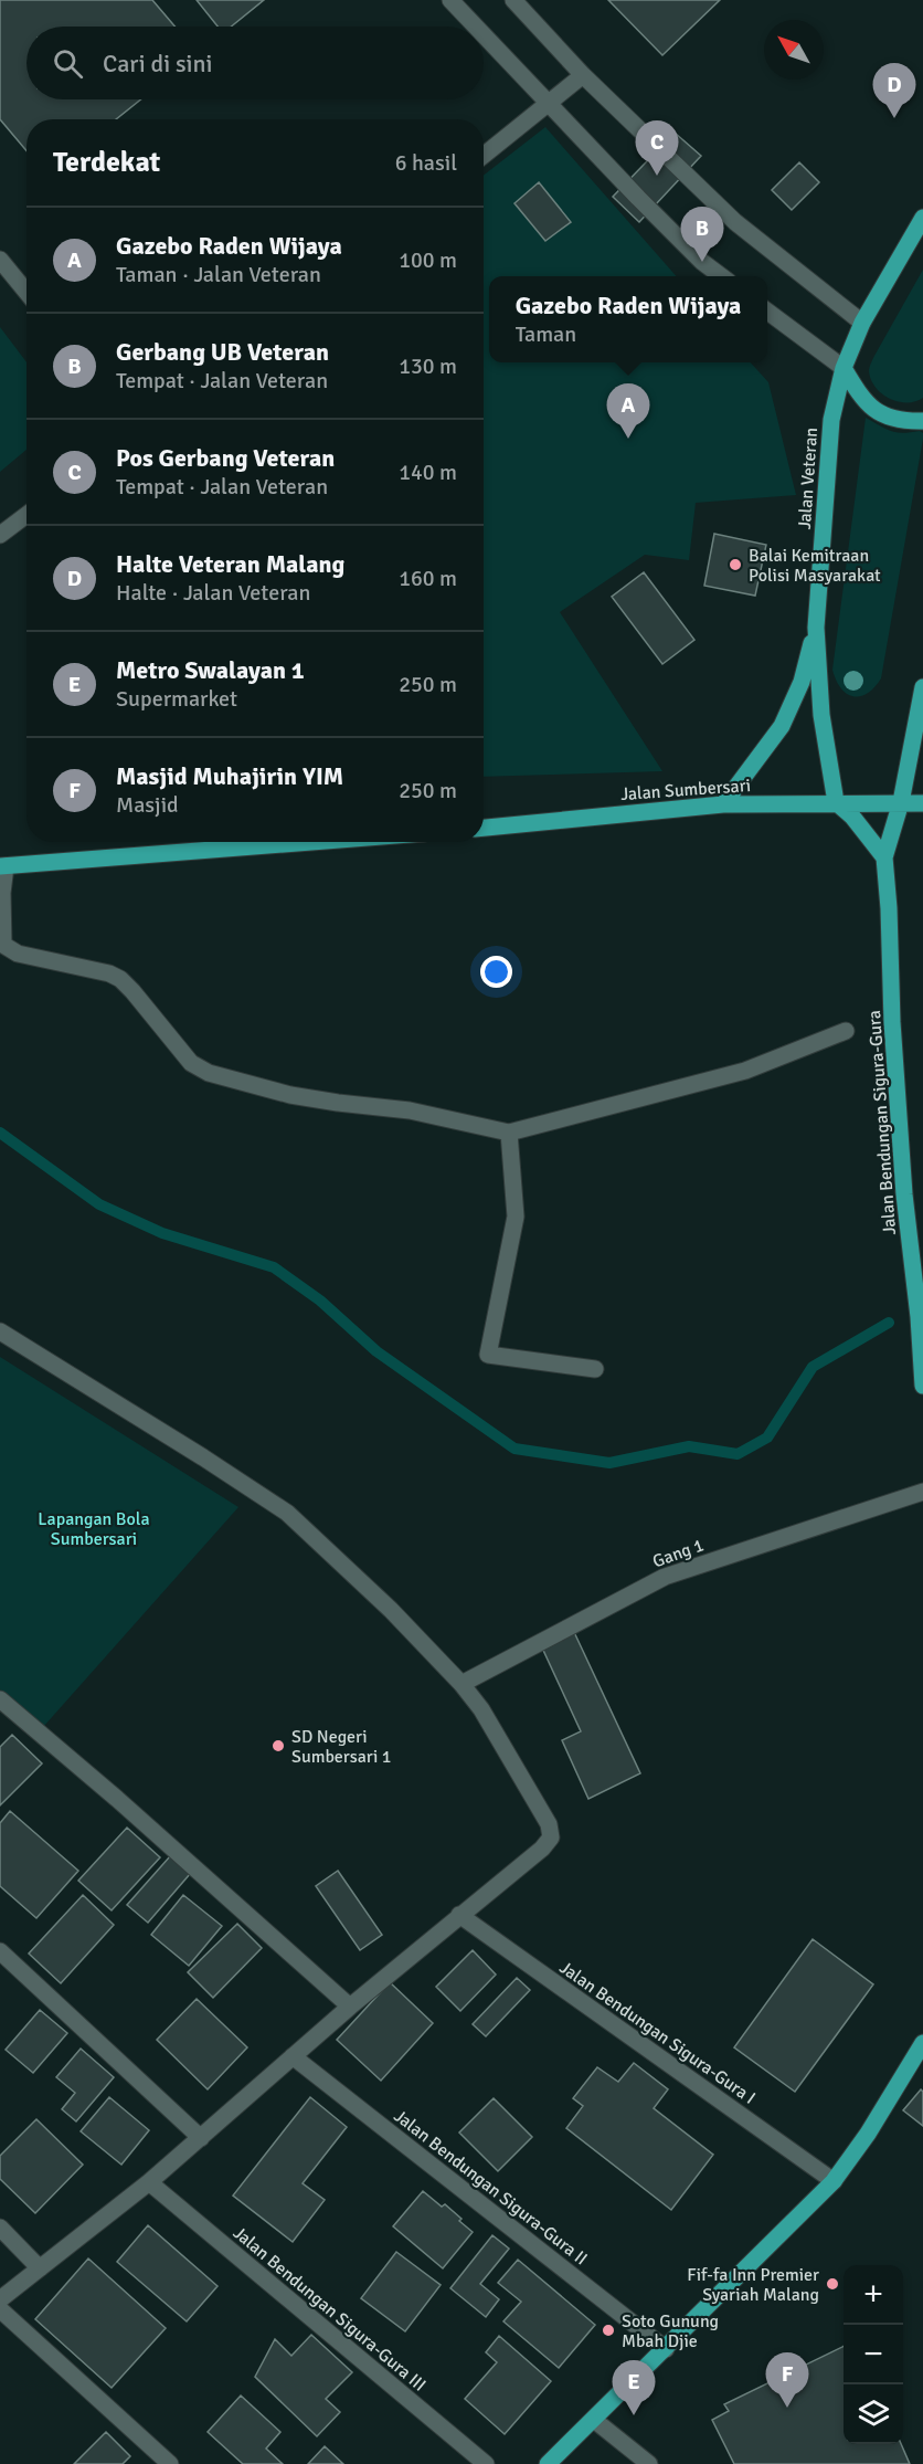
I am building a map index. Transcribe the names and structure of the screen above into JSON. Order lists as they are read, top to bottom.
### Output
{
  "streets": {
    "main road": ["Jalan Veteran", "Jalan Sumbersari", "Jalan Bendungan Sigura-Gura"],
    "street": [
      "Gang 1",
      "Jalan Bendungan Sigura-Gura I",
      "Jalan Bendungan Sigura-Gura II",
      "Jalan Bendungan Sigura-Gura III"
    ]
  },
  "crossings": [
    ["Jalan Veteran", "Jalan Sumbersari"]
  ],
  "parks": ["Lapangan Bola Sumbersari"],
  "places": [
    "Balai Kemitraan Polisi Masyarakat",
    "SD Negeri Sumbersari 1",
    "Fif-fa Inn Premier Syariah Malang",
    "Soto Gunung Mbah Djie"
  ],
  "north": "top left",
  "page": {
    "search": "Cari di sini",
    "pins": [
      "D",
      "C",
      "B",
      "A",
      "F",
      "E"
    ],
    "heading": ["Terdekat", "6 hasil"],
    "list": [
      {
        "mark": "A",
        "name": "Gazebo Raden Wijaya",
        "note": "Taman · Jalan Veteran",
        "value": "100 m"
      },
      {
        "mark": "B",
        "name": "Gerbang UB Veteran",
        "note": "Tempat · Jalan Veteran",
        "value": "130 m"
      },
      {
        "mark": "C",
        "name": "Pos Gerbang Veteran",
        "note": "Tempat · Jalan Veteran",
        "value": "140 m"
      },
      {
        "mark": "D",
        "name": "Halte Veteran Malang",
        "note": "Halte · Jalan Veteran",
        "value": "160 m"
      },
      {
        "mark": "E",
        "name": "Metro Swalayan 1",
        "note": "Supermarket",
        "value": "250 m"
      },
      {
        "mark": "F",
        "name": "Masjid Muhajirin YIM",
        "note": "Masjid",
        "value": "250 m"
      }
    ],
    "popup": ["Gazebo Raden Wijaya", "Taman"],
    "map_buttons": ["+", "−"]
  }
}
